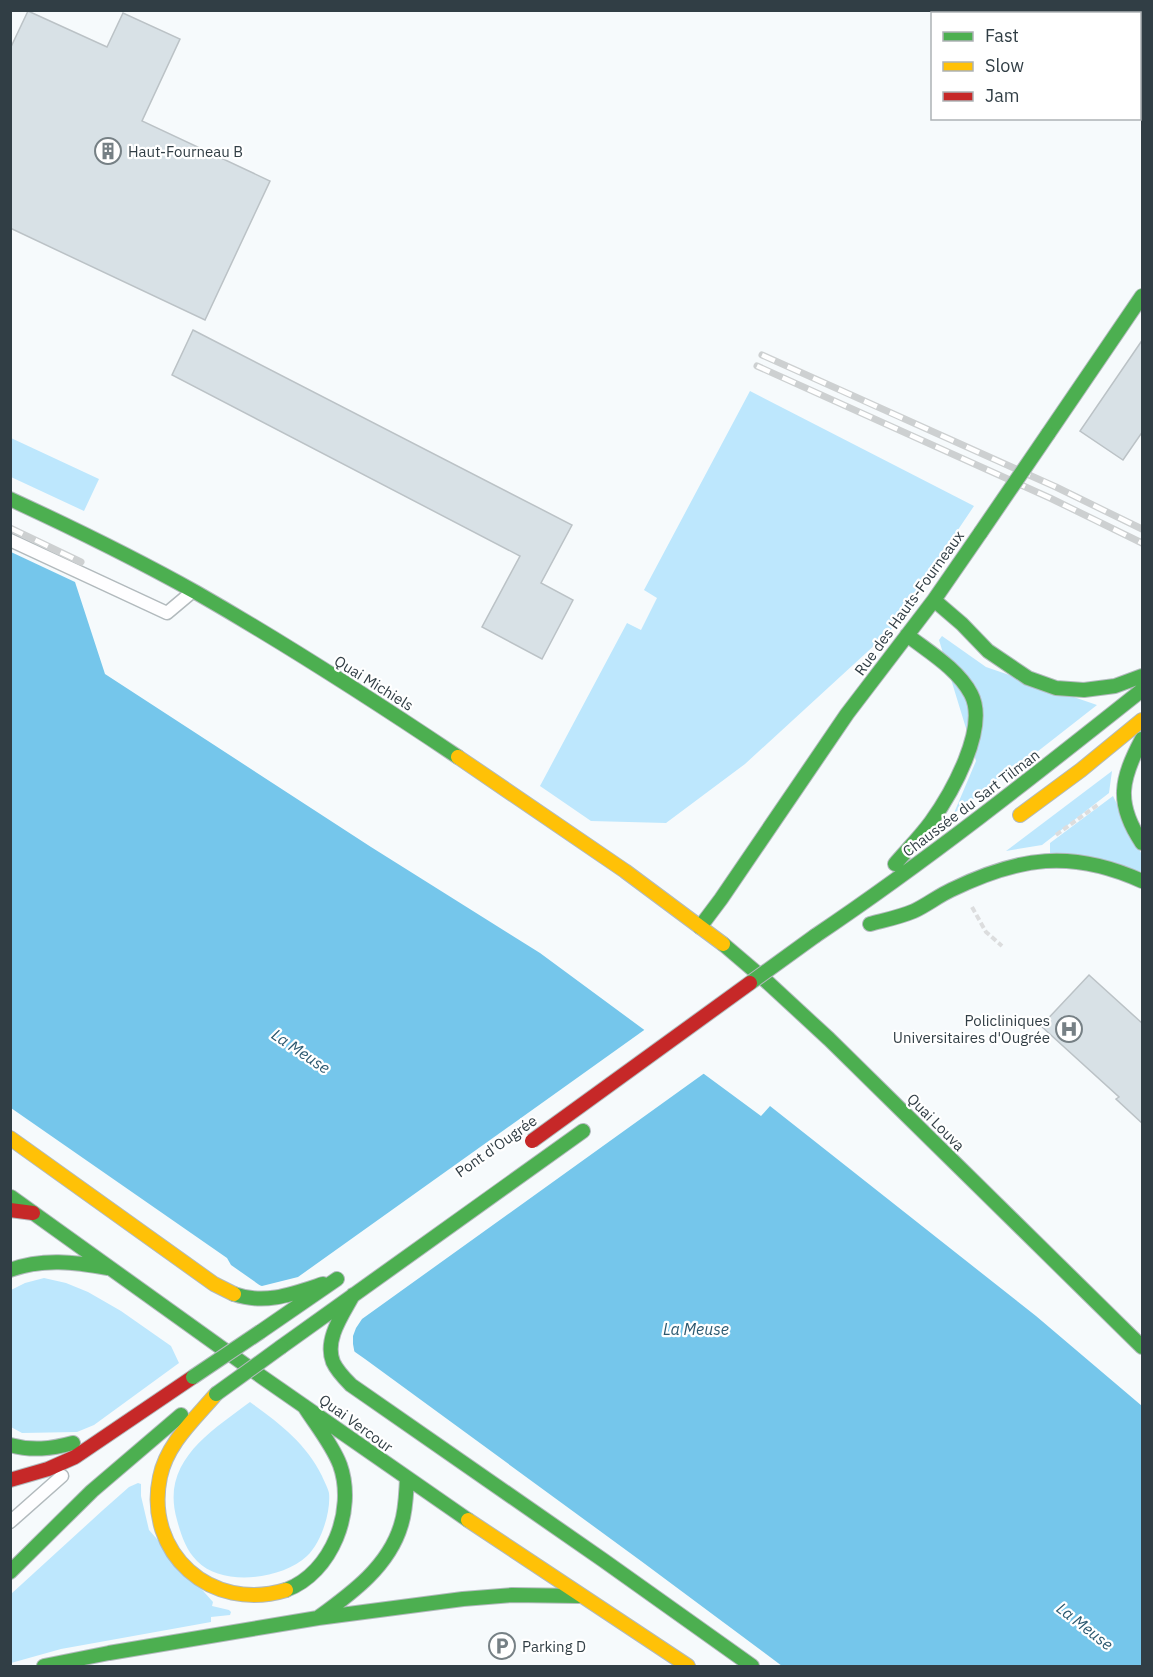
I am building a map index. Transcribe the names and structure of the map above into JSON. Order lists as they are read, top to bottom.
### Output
{
  "streets": {
    "main road": [
      "Rue des Hauts-Fourneaux",
      "Quai Michiels",
      "Chaussée du Sart Tilman",
      "Quai Louva",
      "Pont d'Ougrée",
      "Quai Vercour"
    ]
  },
  "crossings": [
    ["Rue des Hauts-Fourneaux", "Quai Michiels"],
    ["Rue des Hauts-Fourneaux", "Quai Louva"],
    ["Quai Michiels", "Quai Louva"],
    ["Chaussée du Sart Tilman", "Pont d'Ougrée"]
  ],
  "water": ["La Meuse"],
  "places": {
    "building": ["Haut-Fourneau B"],
    "hospital": ["Policliniques Universitaires d'Ougrée"],
    "parking": ["Parking D"]
  },
  "legend": ["Fast", "Slow", "Jam"]
}
